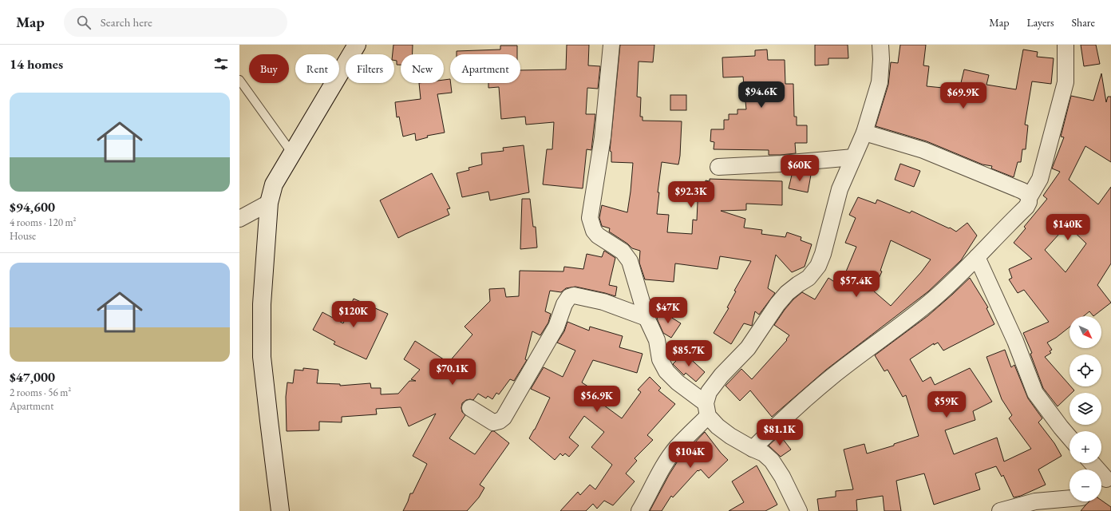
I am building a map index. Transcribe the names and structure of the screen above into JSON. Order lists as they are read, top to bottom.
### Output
{
  "north": "bottom right",
  "page": {
    "header": "Map",
    "search": "Search here",
    "nav": ["Map", "Layers", "Share"],
    "heading": "14 homes",
    "chip": [
      "Buy",
      "Rent",
      "Filters",
      "New",
      "Apartment"
    ],
    "price": [
      "$94.6K",
      "$69.9K",
      "$60K",
      "$92.3K",
      "$140K",
      "$57.4K",
      "$47K",
      "$120K",
      "$85.7K",
      "$70.1K",
      "$56.9K",
      "$59K",
      "$81.1K",
      "$104K"
    ],
    "list": [
      {
        "name": "$94,600",
        "note": "4 rooms · 120 m² · House"
      },
      {
        "name": "$47,000",
        "note": "2 rooms · 56 m² · Apartment"
      }
    ],
    "map_buttons": ["+", "−"]
  }
}
